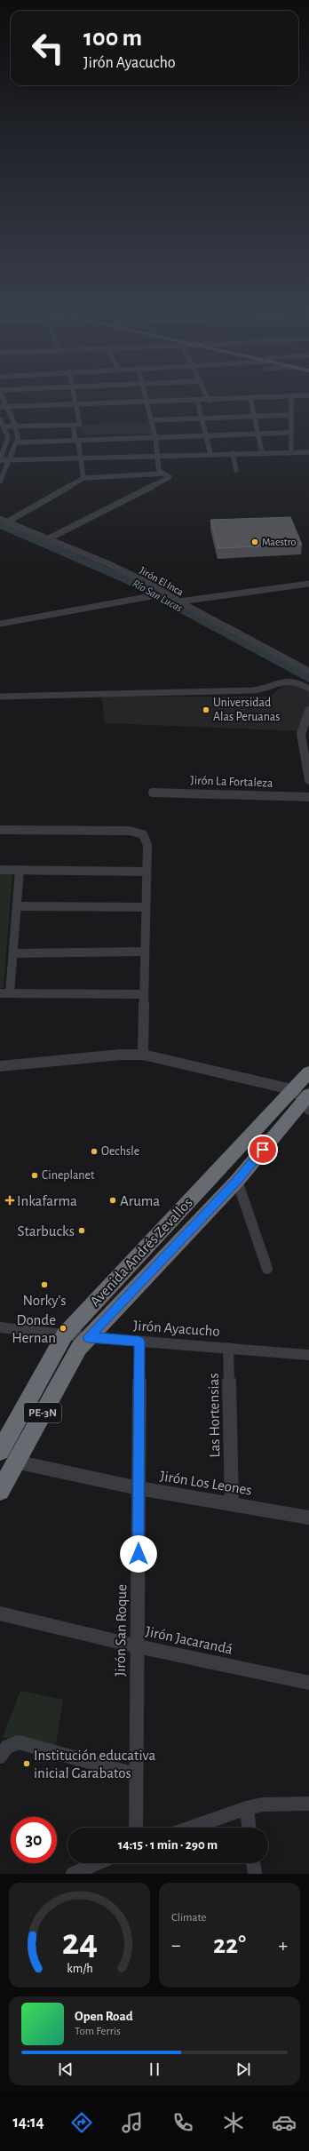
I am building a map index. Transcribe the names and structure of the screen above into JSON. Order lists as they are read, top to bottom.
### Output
{
  "streets": {
    "highway": ["Avenida Andrés Zevallos", "PE-3N"],
    "street": [
      "Jirón El Inca",
      "Jirón La Fortaleza",
      "Jirón Ayacucho",
      "Las Hortensias",
      "Jirón Los Leones",
      "Jirón San Roque",
      "Jirón Jacarandá"
    ]
  },
  "crossings": [
    ["Avenida Andrés Zevallos", "Jirón Ayacucho"],
    ["Avenida Andrés Zevallos", "Jirón Los Leones"],
    ["Jirón Ayacucho", "Las Hortensias"],
    ["Jirón Ayacucho", "Jirón San Roque"],
    ["Las Hortensias", "Jirón Los Leones"],
    ["Jirón Los Leones", "Jirón San Roque"],
    ["Jirón San Roque", "Jirón Jacarandá"]
  ],
  "water": ["Río San Lucas"],
  "places": {
    "other": [
      "Maestro",
      "Universidad Alas Peruanas",
      "Oechsle",
      "Cineplanet",
      "Aruma",
      "Starbucks",
      "Norky's",
      "Donde Hernan",
      "Institución educativa inicial Garabatos"
    ],
    "health": ["Inkafarma"]
  },
  "page": {
    "turn": ["100 m", "Jirón Ayacucho"],
    "limit": "30",
    "trip": "14:15 · 1 min · 290 m",
    "tile": "Climate",
    "heat": ["−", "22°", "+"],
    "song": ["Open Road", "Tom Ferris"],
    "tabs": "14:14",
    "gauge": ["24", "km/h"]
  }
}
